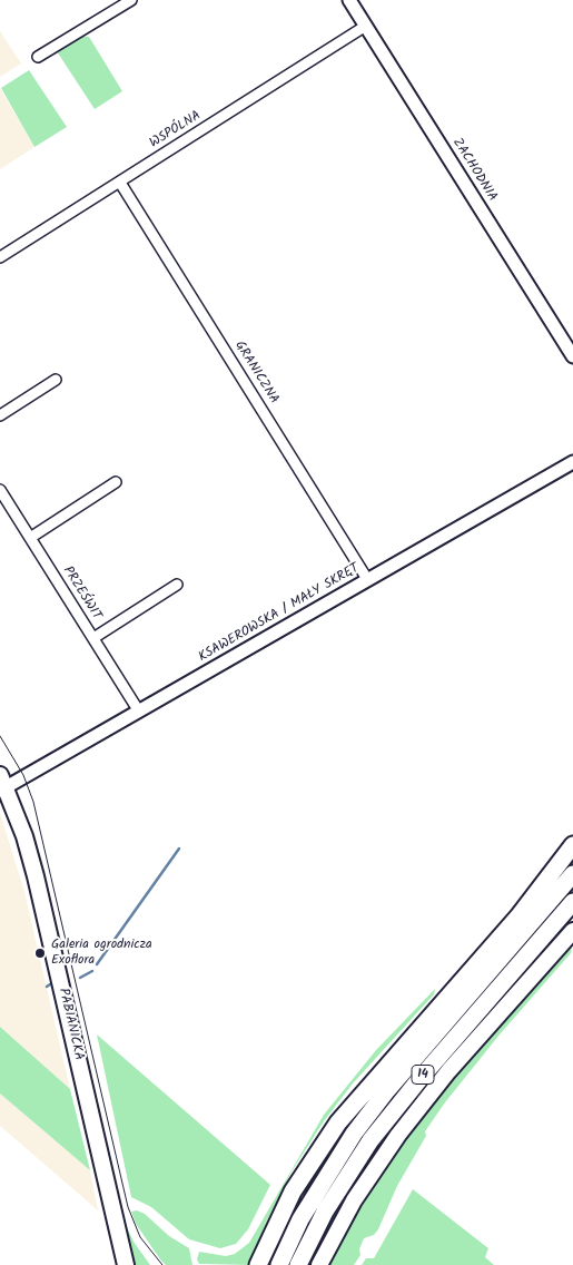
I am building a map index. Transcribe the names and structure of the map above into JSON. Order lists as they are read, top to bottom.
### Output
{
  "streets": {
    "main road": ["PABIANICKA", "14"],
    "street": [
      "WSPÓLNA",
      "ZACHODNIA",
      "GRANICZNA",
      "PRZEŚWIT",
      "KSAWEROWSKA / MAŁY SKRĘT"
    ]
  },
  "crossings": [
    ["WSPÓLNA", "ZACHODNIA"],
    ["WSPÓLNA", "GRANICZNA"],
    ["GRANICZNA", "KSAWEROWSKA / MAŁY SKRĘT"],
    ["PRZEŚWIT", "KSAWEROWSKA / MAŁY SKRĘT"],
    ["KSAWEROWSKA / MAŁY SKRĘT", "PABIANICKA"]
  ],
  "places": ["Galeria ogrodnicza Exoflora"]
}
